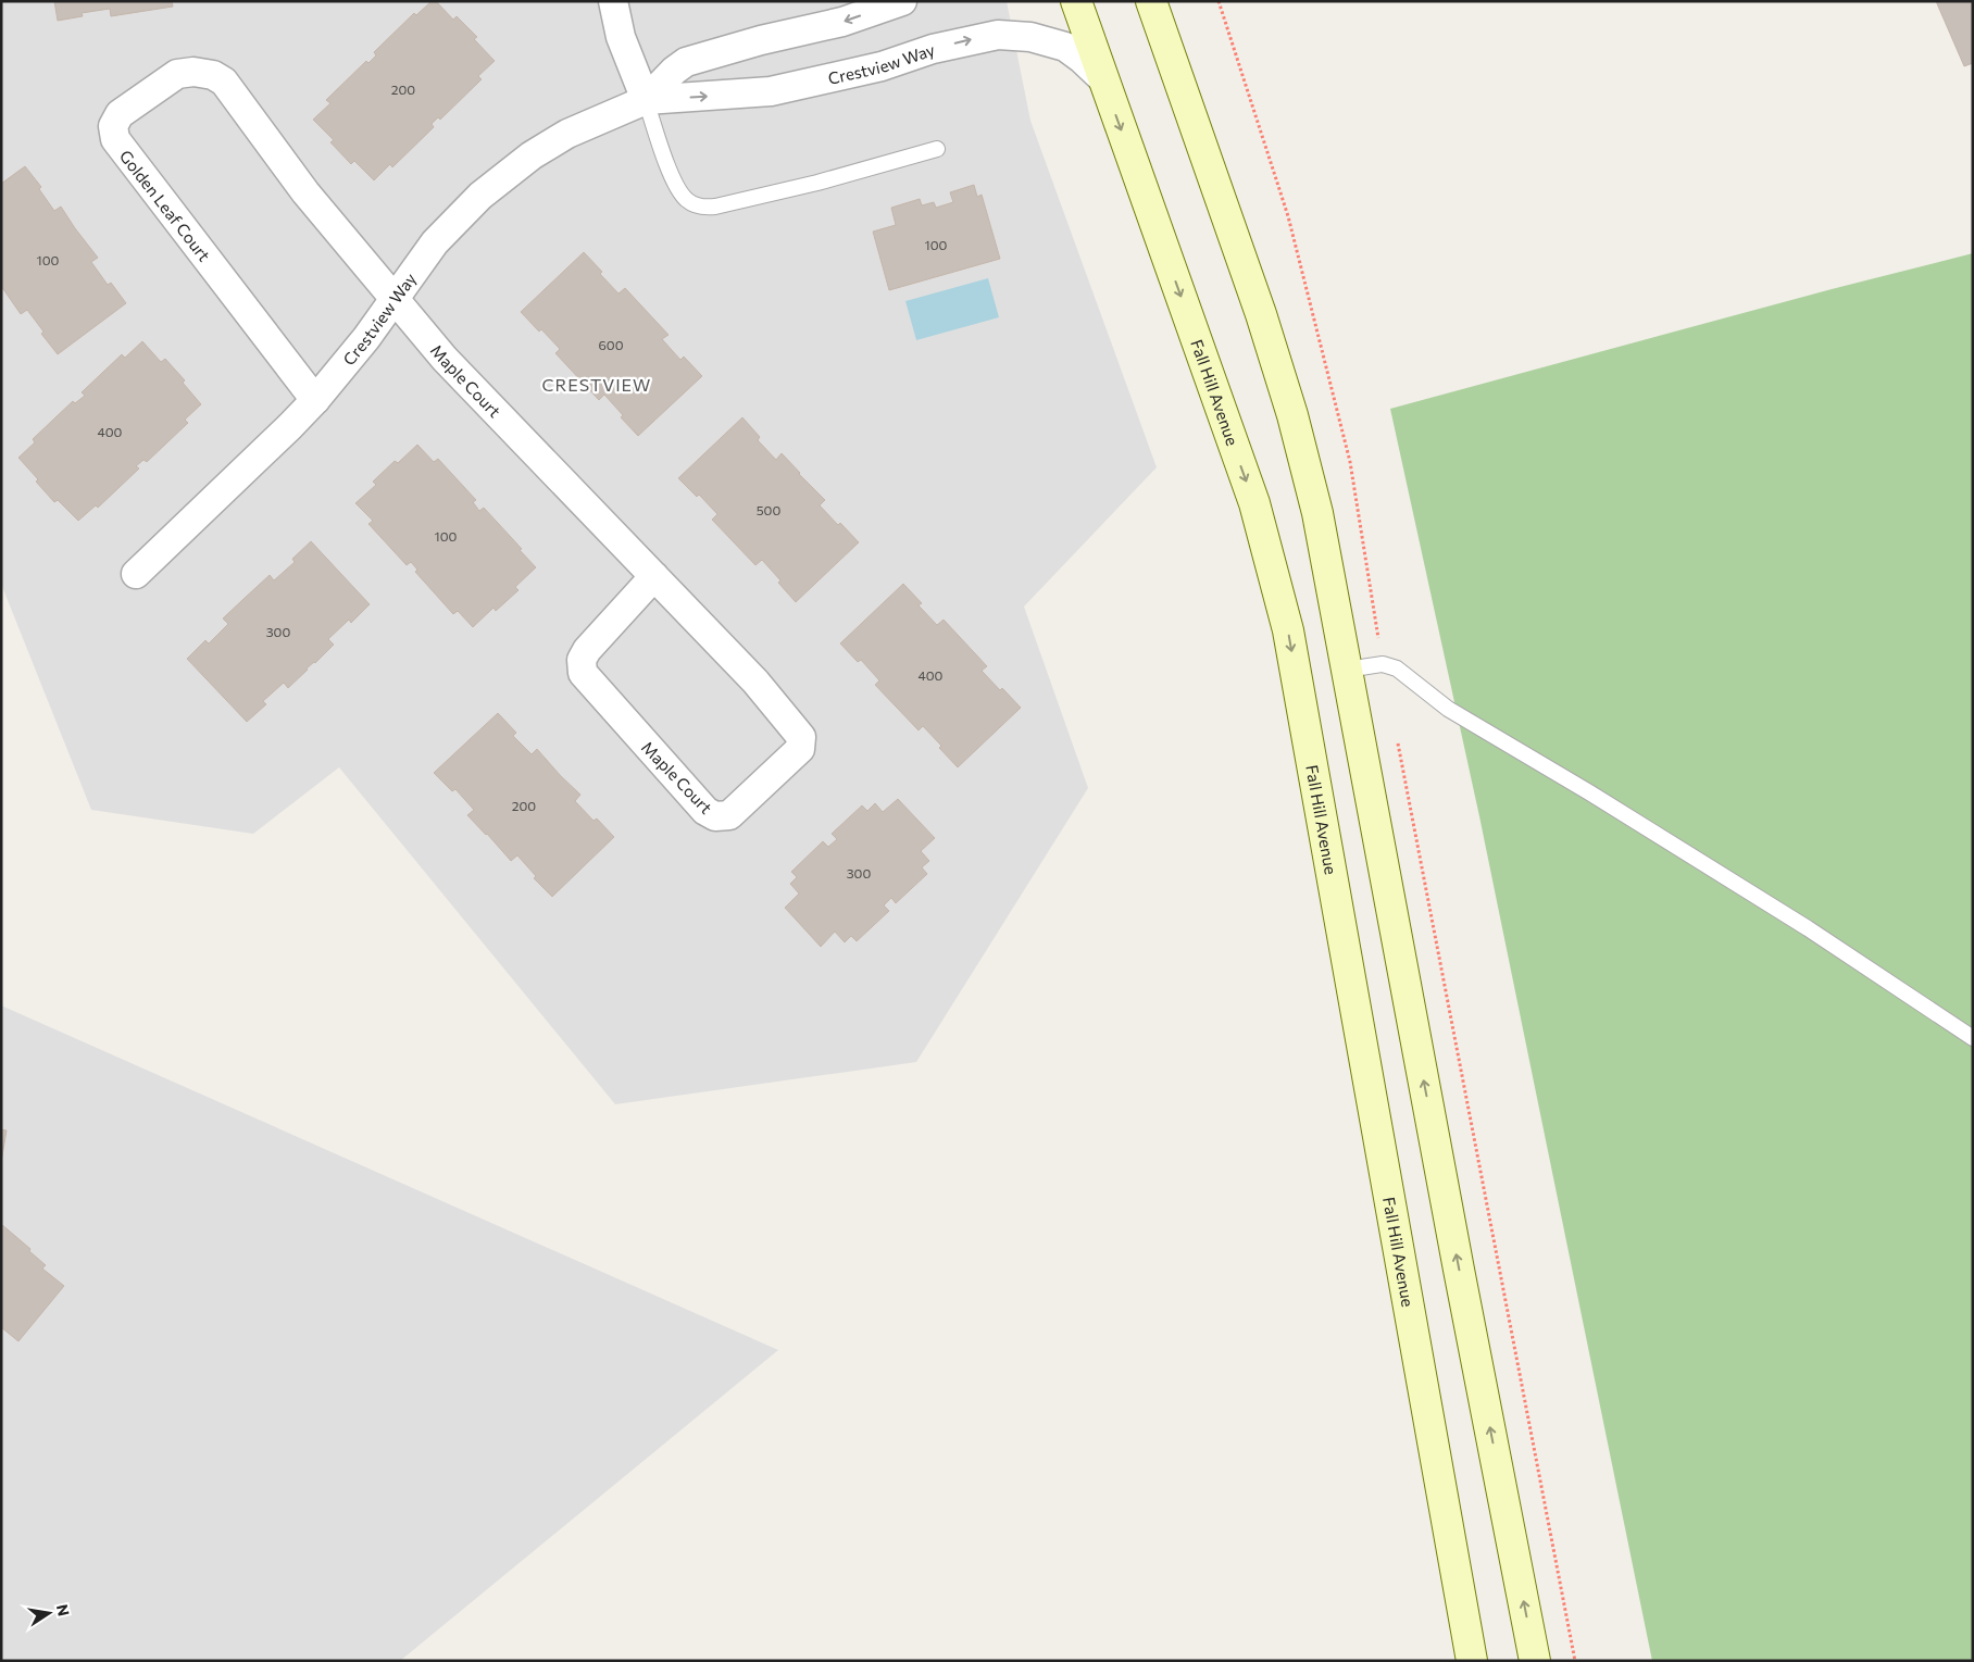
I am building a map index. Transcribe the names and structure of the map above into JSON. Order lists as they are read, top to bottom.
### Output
{
  "streets": {
    "main road": ["Fall Hill Avenue"],
    "street": ["Crestview Way", "Golden Leaf Court", "Maple Court"]
  },
  "crossings": [
    ["Crestview Way", "Golden Leaf Court"],
    ["Crestview Way", "Maple Court"],
    ["Crestview Way", "Fall Hill Avenue"],
    ["Golden Leaf Court", "Maple Court"]
  ],
  "districts": ["CRESTVIEW"],
  "house_numbers": [
    "200",
    "100",
    "100",
    "600",
    "400",
    "500",
    "100",
    "300",
    "400",
    "200",
    "300"
  ],
  "north": "right"
}
